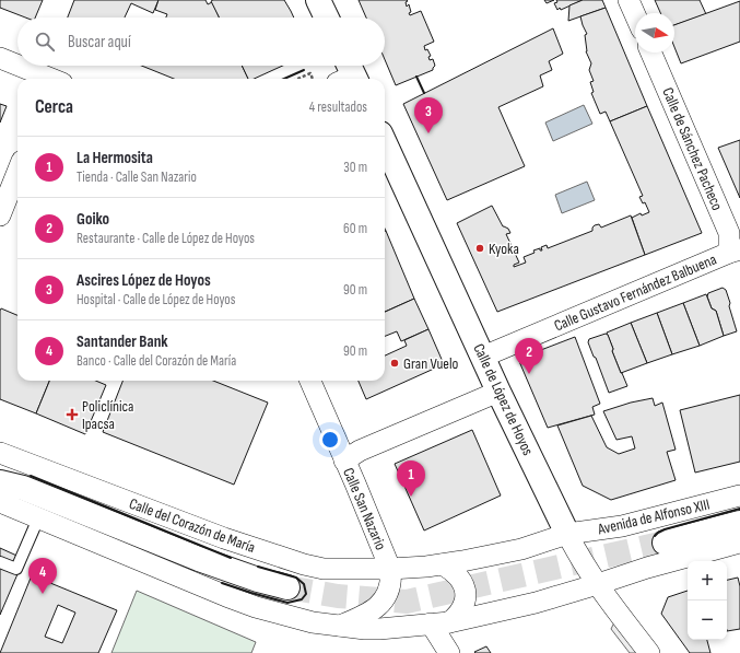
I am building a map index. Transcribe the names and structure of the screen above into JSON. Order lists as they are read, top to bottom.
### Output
{
  "streets": {
    "street": [
      "Calle de Sánchez Pacheco",
      "Calle Gustavo Fernández Balbuena",
      "Calle de López de Hoyos",
      "Calle San Nazario",
      "Avenida de Alfonso XIII",
      "Calle del Corazón de María"
    ]
  },
  "crossings": [
    ["Calle de Sánchez Pacheco", "Calle Gustavo Fernández Balbuena"],
    ["Calle Gustavo Fernández Balbuena", "Calle de López de Hoyos"],
    ["Calle de López de Hoyos", "Avenida de Alfonso XIII"],
    ["Calle de López de Hoyos", "Calle del Corazón de María"],
    ["Calle San Nazario", "Calle del Corazón de María"],
    ["Avenida de Alfonso XIII", "Calle del Corazón de María"]
  ],
  "places": {
    "other": ["Kyoka", "Gran Vuelo"],
    "health": ["Policlínica Ipacsa"]
  },
  "north": "right",
  "page": {
    "search": "Buscar aquí",
    "heading": ["Cerca", "4 resultados"],
    "pins": [
      "3",
      "2",
      "1",
      "4"
    ],
    "list": [
      {
        "mark": "1",
        "name": "La Hermosita",
        "note": "Tienda · Calle San Nazario",
        "value": "30 m"
      },
      {
        "mark": "2",
        "name": "Goiko",
        "note": "Restaurante · Calle de López de Hoyos",
        "value": "60 m"
      },
      {
        "mark": "3",
        "name": "Ascires López de Hoyos",
        "note": "Hospital · Calle de López de Hoyos",
        "value": "90 m"
      },
      {
        "mark": "4",
        "name": "Santander Bank",
        "note": "Banco · Calle del Corazón de María",
        "value": "90 m"
      }
    ],
    "map_buttons": ["+", "−"]
  }
}
